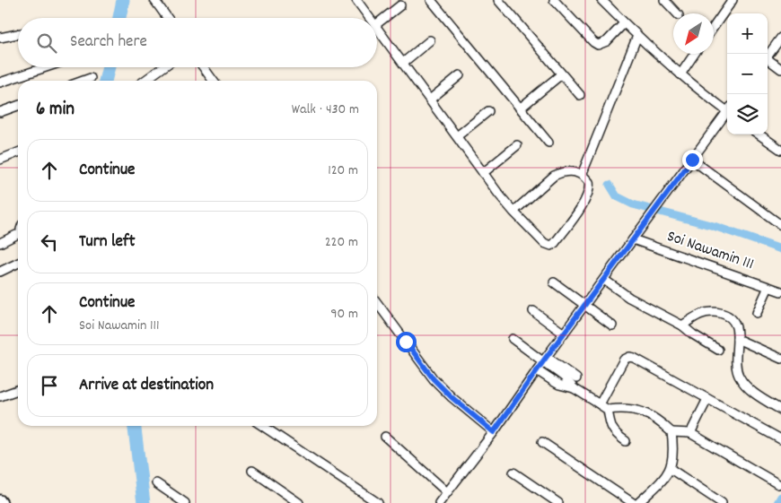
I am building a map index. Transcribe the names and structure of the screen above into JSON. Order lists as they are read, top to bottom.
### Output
{
  "streets": {
    "street": ["Soi Nawamin 111"]
  },
  "north": "bottom left",
  "page": {
    "map_buttons": ["+", "−"],
    "search": "Search here",
    "heading": ["6 min", "Walk · 430 m"],
    "list": [
      ["Continue", "120 m"],
      ["Turn left", "220 m"],
      ["Continue", "Soi Nawamin 111", "90 m"],
      "Arrive at destination"
    ]
  }
}
